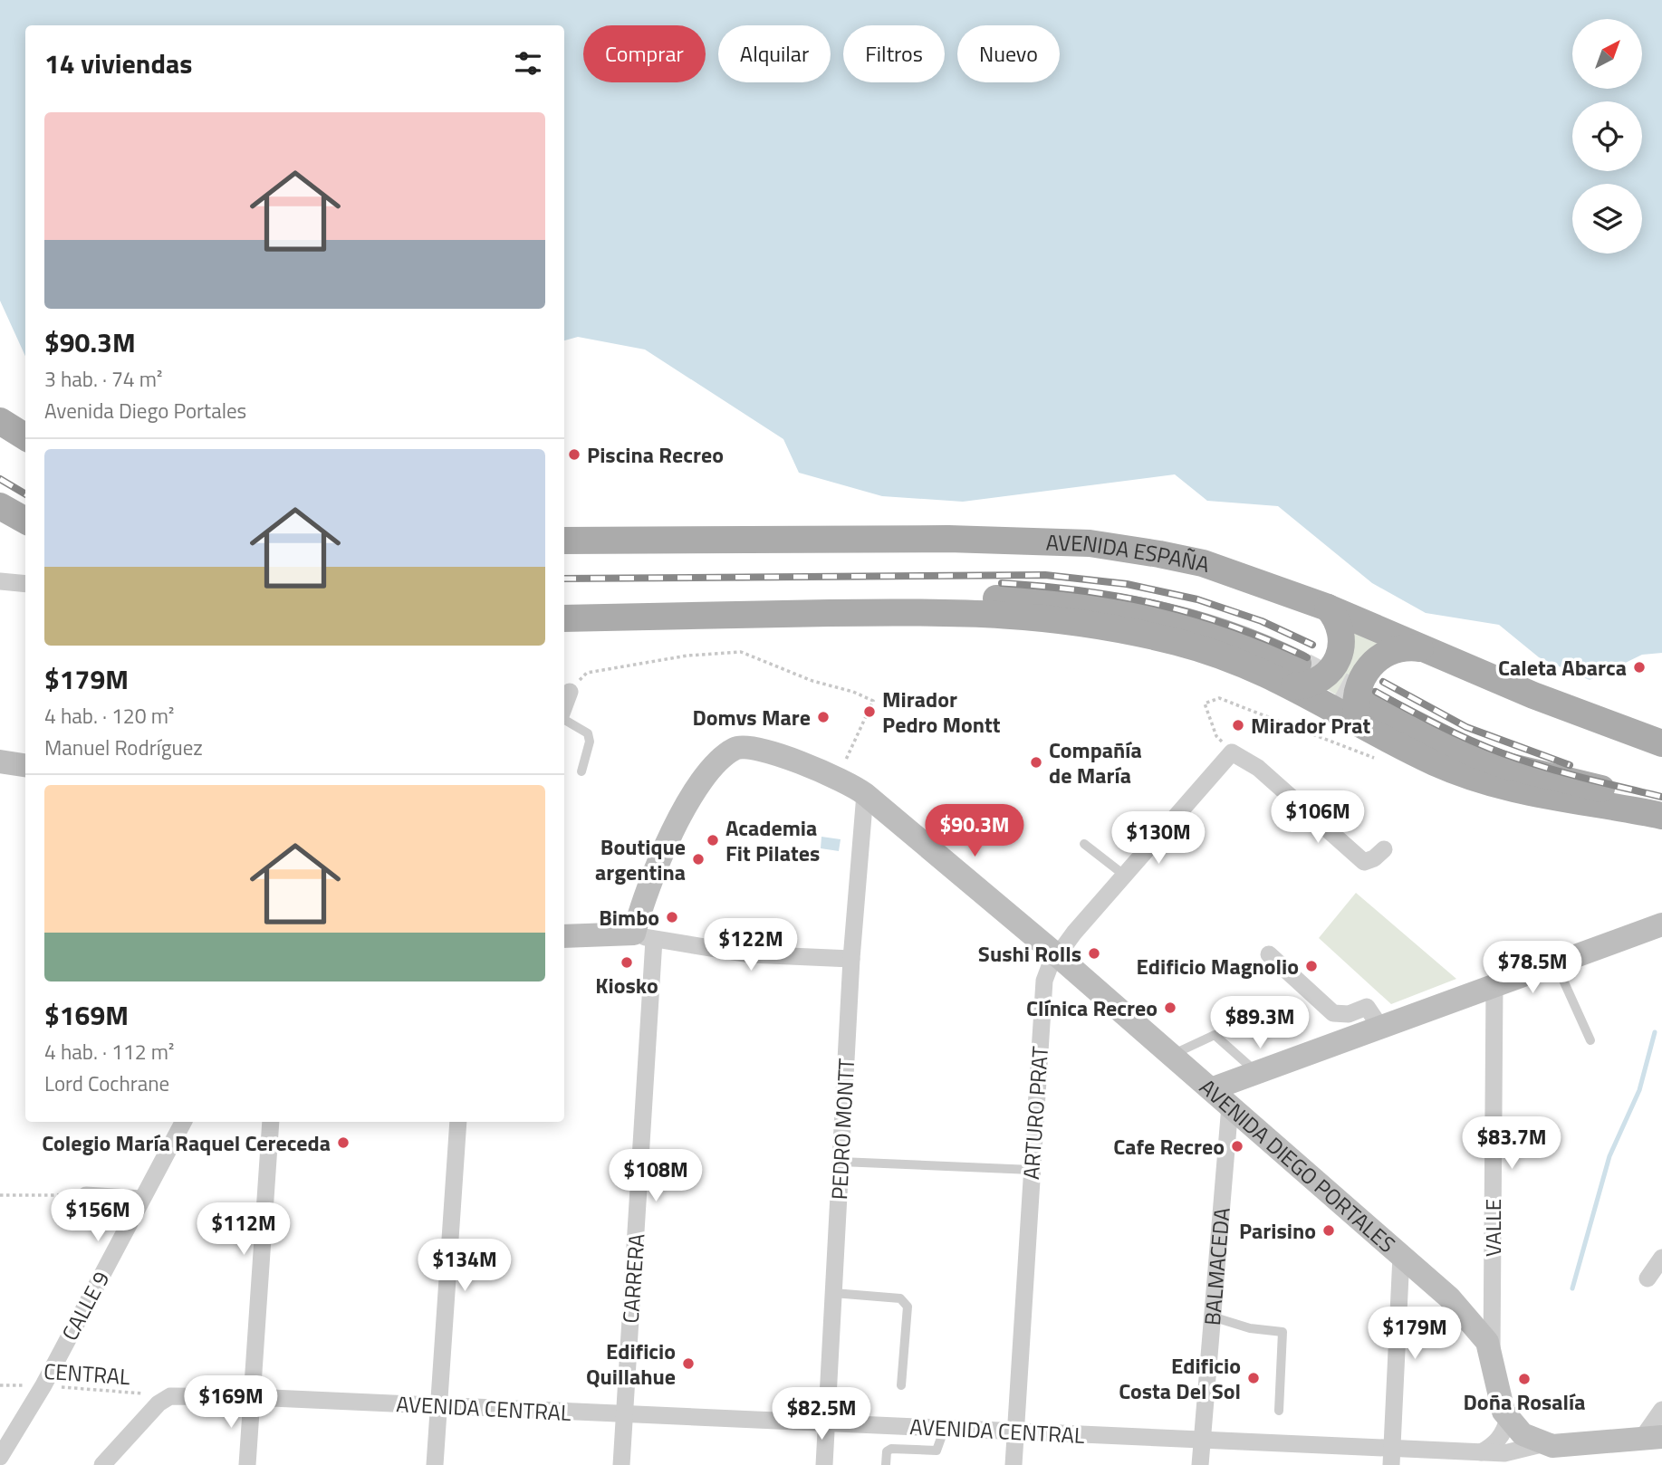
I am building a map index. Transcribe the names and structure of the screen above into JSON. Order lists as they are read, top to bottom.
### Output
{
  "streets": {
    "main road": ["AVENIDA ESPAÑA"],
    "street": [
      "ARTURO PRAT",
      "PEDRO MONTT",
      "AVENIDA DIEGO PORTALES",
      "VALLE",
      "BALMACEDA",
      "CARRERA",
      "CALLE 9",
      "AVENIDA CENTRAL"
    ],
    "path": ["CENTRAL"]
  },
  "crossings": [
    ["ARTURO PRAT", "AVENIDA DIEGO PORTALES"],
    ["ARTURO PRAT", "AVENIDA CENTRAL"],
    ["PEDRO MONTT", "AVENIDA DIEGO PORTALES"],
    ["PEDRO MONTT", "AVENIDA CENTRAL"],
    ["AVENIDA DIEGO PORTALES", "VALLE"],
    ["AVENIDA DIEGO PORTALES", "BALMACEDA"],
    ["AVENIDA DIEGO PORTALES", "CARRERA"],
    ["BALMACEDA", "AVENIDA CENTRAL"],
    ["CARRERA", "AVENIDA CENTRAL"],
    ["CALLE 9", "CENTRAL"],
    ["CENTRAL", "AVENIDA CENTRAL"]
  ],
  "places": [
    "Piscina Recreo",
    "Caleta Abarca",
    "Mirador Pedro Montt",
    "Domvs Mare",
    "Mirador Prat",
    "Compañía de María",
    "Academia Fit Pilates",
    "Boutique argentina",
    "Bimbo",
    "Sushi Rolls",
    "Kiosko",
    "Edificio Magnolio",
    "Clínica Recreo",
    "Colegio María Raquel Cereceda",
    "Cafe Recreo",
    "Parisino",
    "Edificio Quillahue",
    "Edificio Costa Del Sol",
    "Doña Rosalía"
  ],
  "north": "top right",
  "page": {
    "chip": [
      "Comprar",
      "Alquilar",
      "Filtros",
      "Nuevo"
    ],
    "heading": "14 viviendas",
    "list": [
      {
        "name": "$90.3M",
        "note": "3 hab. · 74 m² · Avenida Diego Portales"
      },
      {
        "name": "$179M",
        "note": "4 hab. · 120 m² · Manuel Rodríguez"
      },
      {
        "name": "$169M",
        "note": "4 hab. · 112 m² · Lord Cochrane"
      }
    ],
    "price": [
      "$106M",
      "$90.3M",
      "$130M",
      "$122M",
      "$78.5M",
      "$89.3M",
      "$83.7M",
      "$108M",
      "$156M",
      "$112M",
      "$134M",
      "$179M",
      "$169M",
      "$82.5M"
    ]
  }
}
